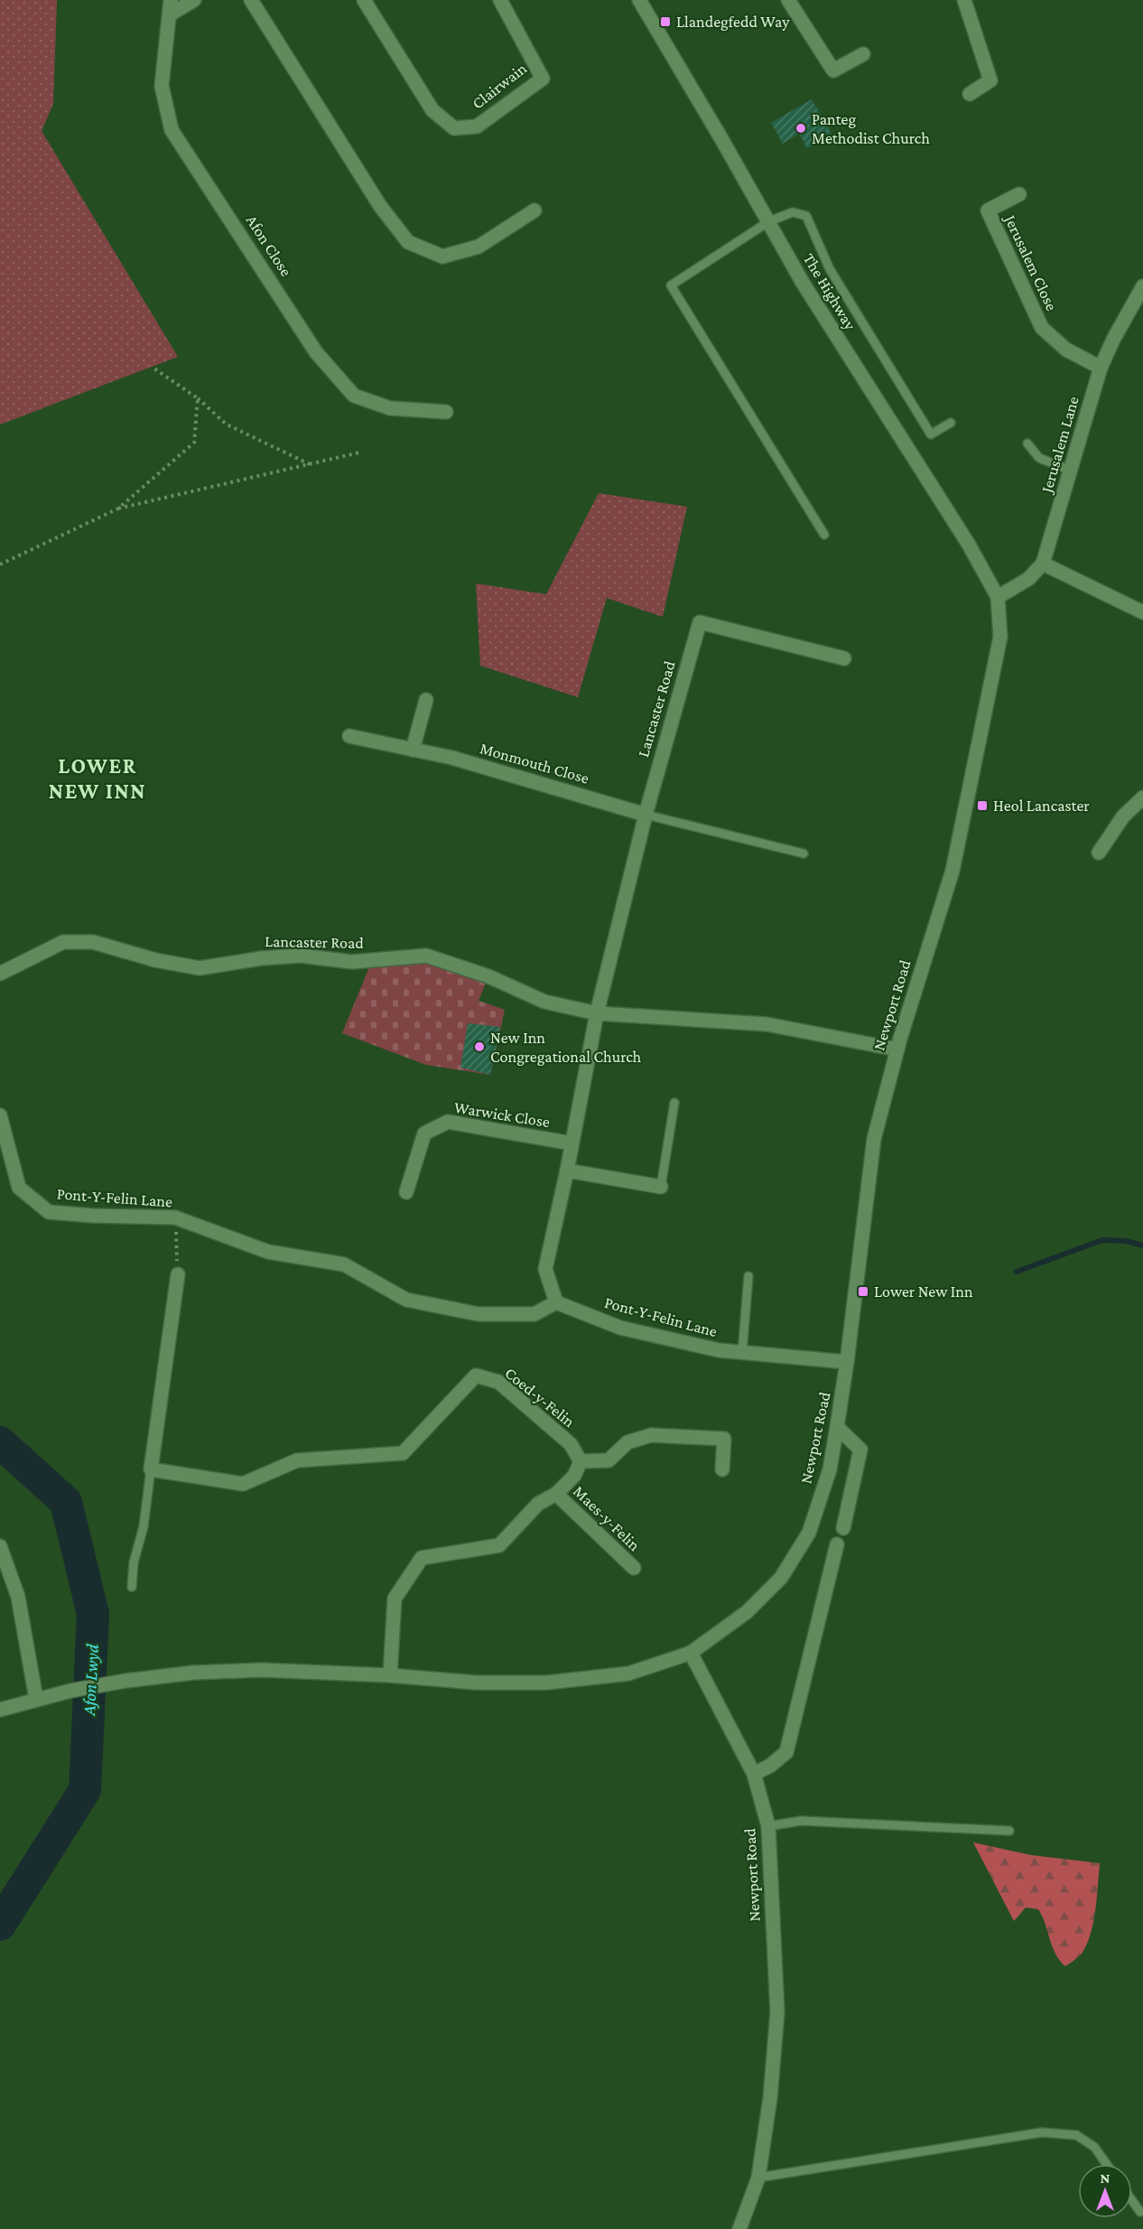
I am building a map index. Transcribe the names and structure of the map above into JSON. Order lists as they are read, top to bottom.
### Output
{
  "streets": {
    "street": [
      "Clairwain",
      "Afon Close",
      "Jerusalem Close",
      "The Highway",
      "Jerusalem Lane",
      "Lancaster Road",
      "Monmouth Close",
      "Newport Road",
      "Warwick Close",
      "Pont-Y-Felin Lane",
      "Coed-y-Felin",
      "Maes-y-Felin"
    ]
  },
  "crossings": [
    ["Jerusalem Close", "Jerusalem Lane"],
    ["The Highway", "Newport Road"],
    ["Lancaster Road", "Monmouth Close"],
    ["Lancaster Road", "Newport Road"],
    ["Lancaster Road", "Warwick Close"],
    ["Lancaster Road", "Pont-Y-Felin Lane"],
    ["Newport Road", "Pont-Y-Felin Lane"]
  ],
  "districts": ["LOWER NEW INN"],
  "water": ["Afon Lwyd"],
  "places": {
    "transit": ["Llandegfedd Way", "Heol Lancaster", "Lower New Inn"],
    "other": ["Panteg Methodist Church", "New Inn Congregational Church"]
  },
  "north": "top"
}
